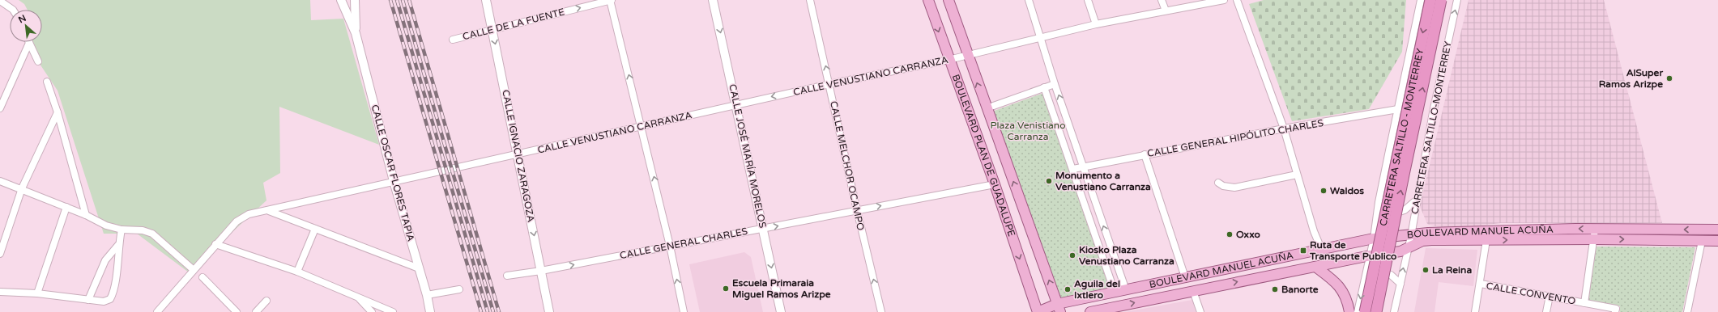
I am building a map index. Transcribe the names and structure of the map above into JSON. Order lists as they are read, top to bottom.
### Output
{
  "streets": {
    "highway": ["CARRETERA SALTILLO - MONTERREY"],
    "main road": ["BOULEVARD PLAN DE GUADALUPE", "BOULEVARD MANUEL ACUÑA"],
    "street": [
      "CALLE DE LA FUENTE",
      "CALLE VENUSTIANO CARRANZA",
      "CARRETERA SALTILLO-MONTERREY",
      "CALLE GENERAL HIPÓLITO CHARLES",
      "CALLE IGNACIO ZARAGOZA",
      "CALLE JOSÉ MARÍA MORELOS",
      "CALLE MELCHOR OCAMPO",
      "CALLE OSCAR FLORES TAPIA",
      "CALLE GENERAL CHARLES",
      "CALLE CONVENTO"
    ]
  },
  "crossings": [
    ["CALLE DE LA FUENTE", "CALLE IGNACIO ZARAGOZA"],
    ["CALLE VENUSTIANO CARRANZA", "CALLE IGNACIO ZARAGOZA"],
    ["CALLE VENUSTIANO CARRANZA", "CALLE JOSÉ MARÍA MORELOS"],
    ["CALLE VENUSTIANO CARRANZA", "BOULEVARD PLAN DE GUADALUPE"],
    ["CALLE VENUSTIANO CARRANZA", "CALLE MELCHOR OCAMPO"],
    ["CALLE VENUSTIANO CARRANZA", "CALLE OSCAR FLORES TAPIA"],
    ["CARRETERA SALTILLO-MONTERREY", "BOULEVARD MANUEL ACUÑA"],
    ["CALLE IGNACIO ZARAGOZA", "CALLE GENERAL CHARLES"],
    ["CALLE JOSÉ MARÍA MORELOS", "CALLE GENERAL CHARLES"],
    ["BOULEVARD PLAN DE GUADALUPE", "BOULEVARD MANUEL ACUÑA"],
    ["BOULEVARD PLAN DE GUADALUPE", "CALLE GENERAL CHARLES"],
    ["CALLE MELCHOR OCAMPO", "CALLE GENERAL CHARLES"]
  ],
  "one_way": [
    "CALLE DE LA FUENTE",
    "CALLE IGNACIO ZARAGOZA",
    "CALLE JOSÉ MARÍA MORELOS",
    "CALLE MELCHOR OCAMPO",
    "CALLE GENERAL CHARLES"
  ],
  "parks": ["Plaza Venistiano Carranza"],
  "places": {
    "other": [
      "AlSuper Ramos Arizpe",
      "Monumento a Venustiano Carranza",
      "Waldos",
      "Oxxo",
      "Kiosko Plaza Venustiano Carranza",
      "La Reina",
      "Escuela Primaraia Miguel Ramos Arizpe",
      "Aguila del Ixtlero",
      "Banorte"
    ],
    "transit": ["Ruta de Transporte Publico"]
  },
  "north": "top left"
}
